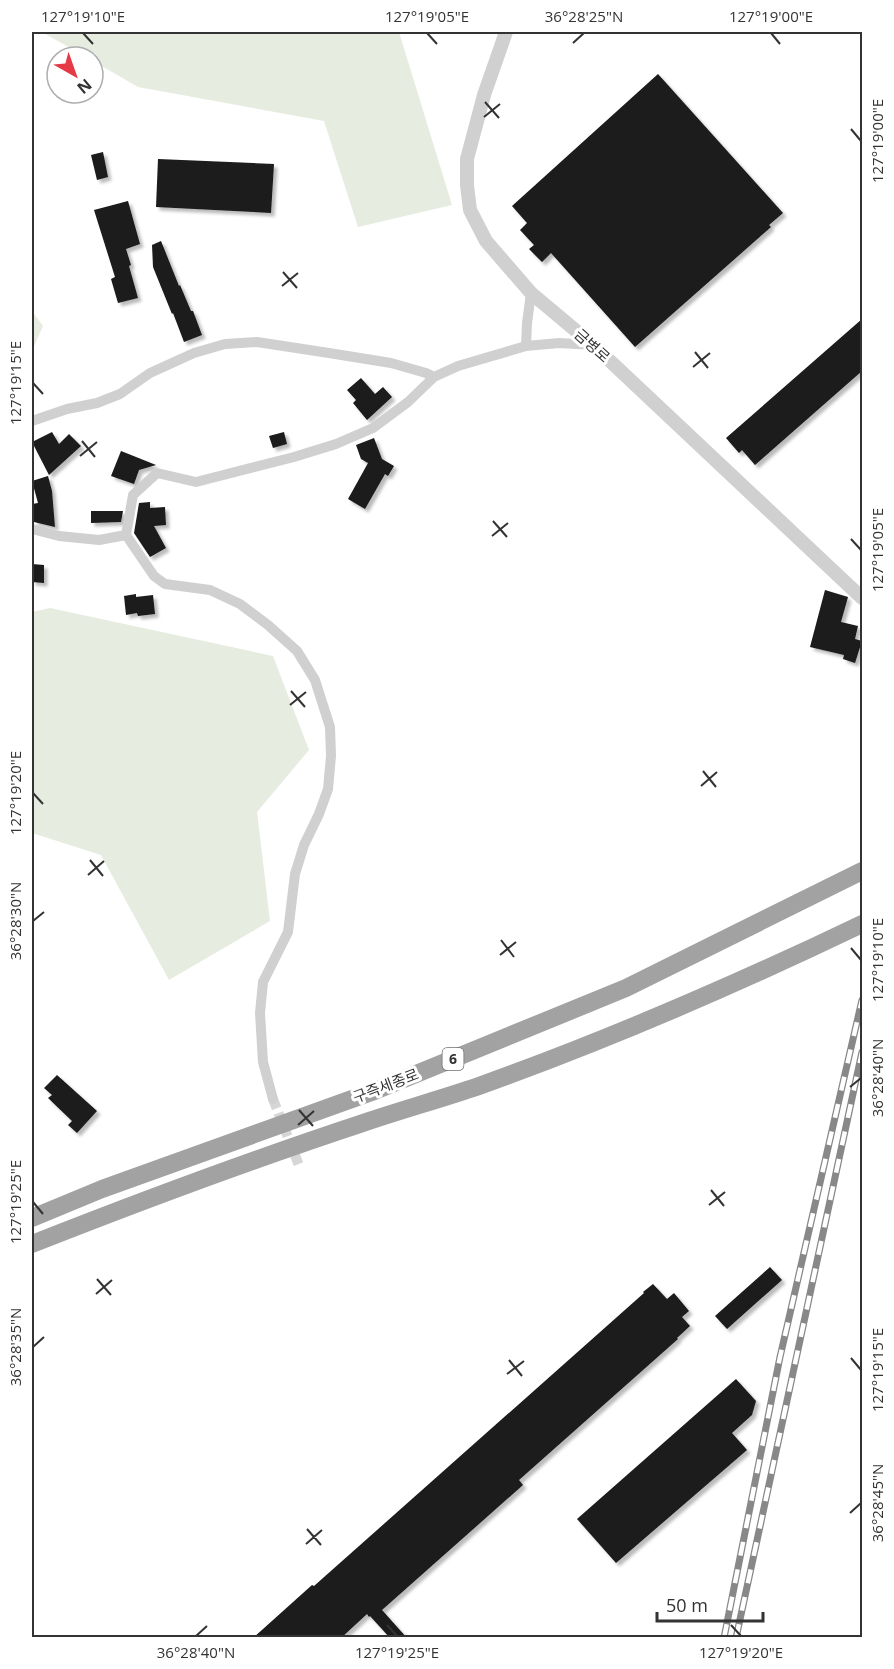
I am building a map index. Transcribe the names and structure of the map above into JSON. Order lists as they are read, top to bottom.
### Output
{
  "streets": {
    "highway": ["6", "구즉세종로"],
    "street": ["금병로"]
  },
  "scale_bar": "50 m",
  "north": "bottom right",
  "coordinates": [
    "127°19'10\"E",
    "127°19'05\"E",
    "36°28'25\"N",
    "127°19'00\"E",
    "127°19'15\"E",
    "127°19'20\"E",
    "36°28'30\"N",
    "36°28'40\"N",
    "127°19'25\"E",
    "36°28'35\"N",
    "36°28'45\"N"
  ]
}
